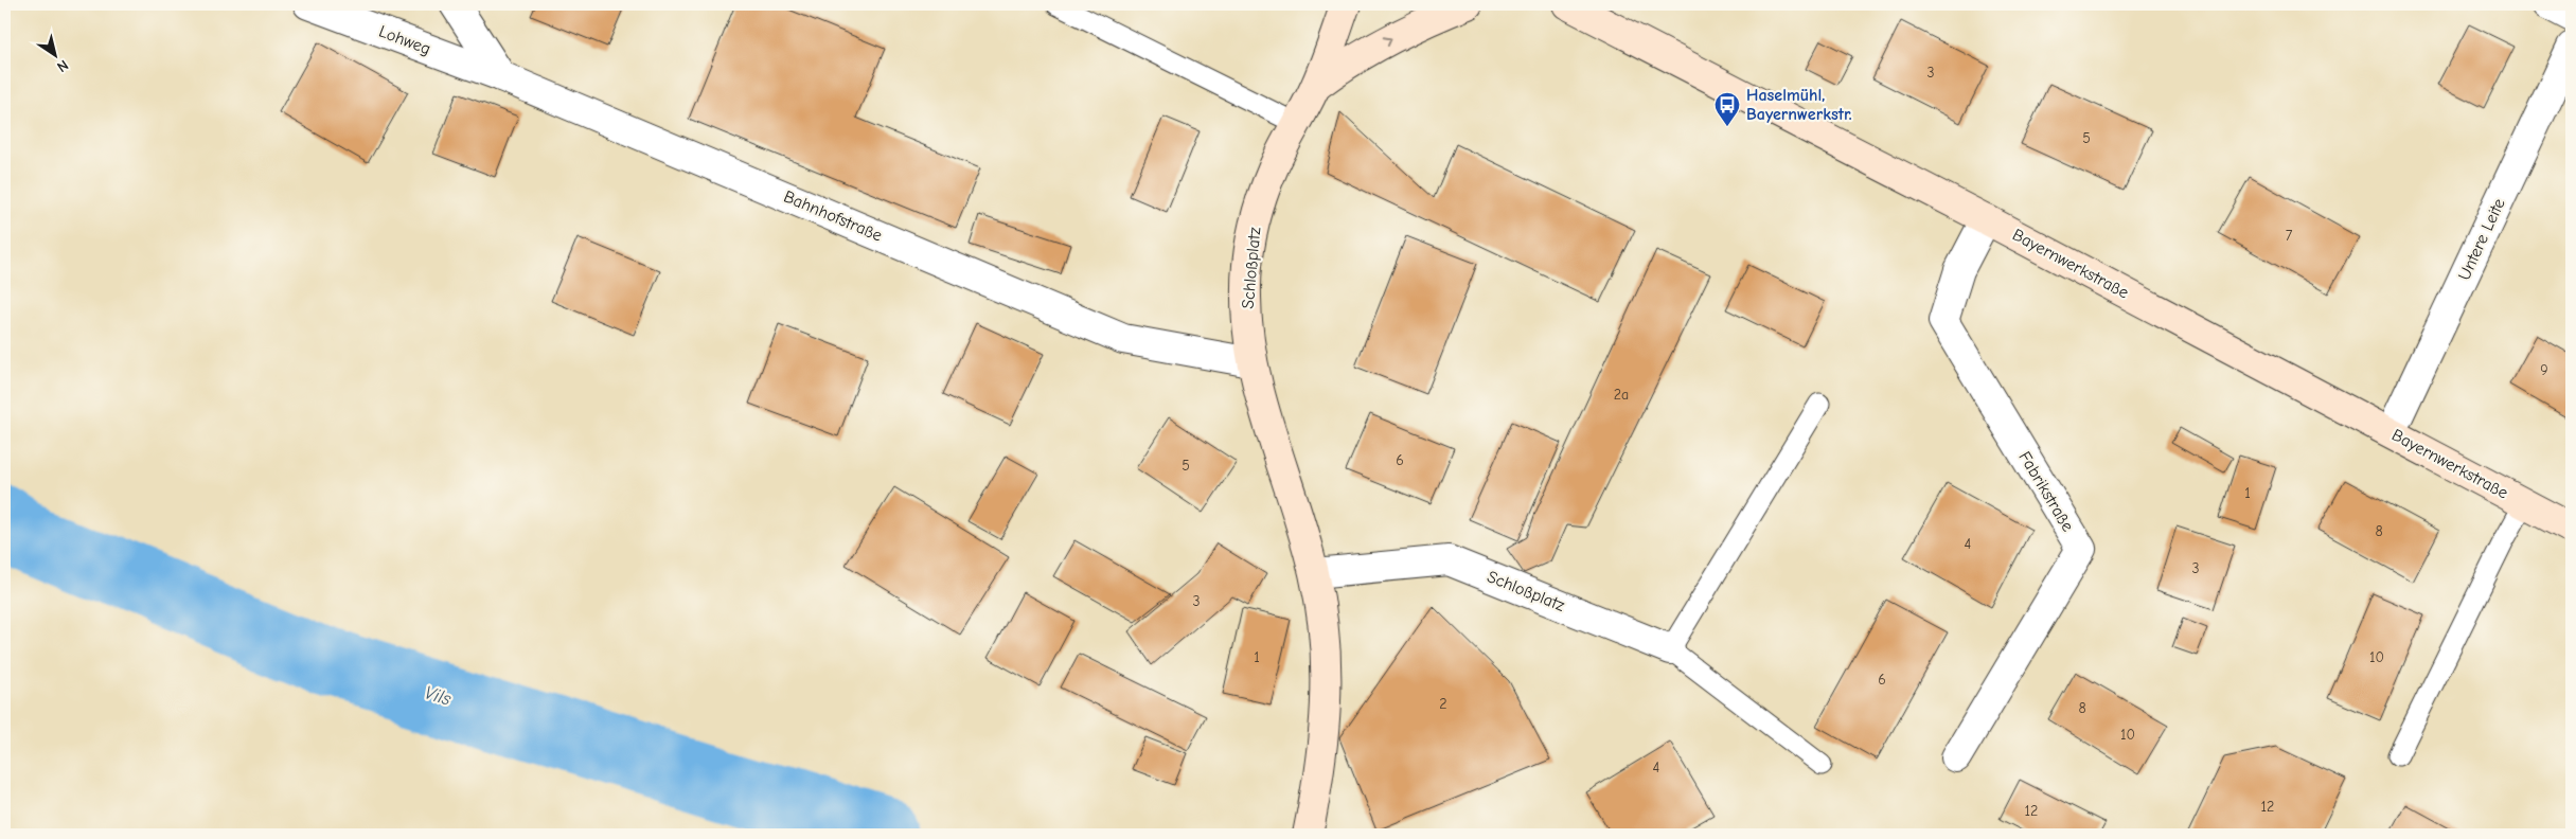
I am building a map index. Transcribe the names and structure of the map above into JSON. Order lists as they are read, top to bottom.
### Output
{
  "streets": {
    "street": [
      "Lohweg",
      "Bahnhofstraße",
      "Untere Leite",
      "Bayernwerkstraße",
      "Schloßplatz",
      "Fabrikstraße"
    ]
  },
  "crossings": [
    ["Lohweg", "Bahnhofstraße"],
    ["Bahnhofstraße", "Schloßplatz"],
    ["Untere Leite", "Bayernwerkstraße"],
    ["Bayernwerkstraße", "Fabrikstraße"]
  ],
  "water": ["Vils"],
  "places": {
    "bus stop": ["Haselmühl, Bayernwerkstr."]
  },
  "house_numbers": [
    "3",
    "5",
    "7",
    "9",
    "2a",
    "6",
    "5",
    "1",
    "8",
    "4",
    "3",
    "3",
    "1",
    "10",
    "6",
    "2",
    "8",
    "10",
    "4",
    "12",
    "12"
  ],
  "north": "bottom right"
}
